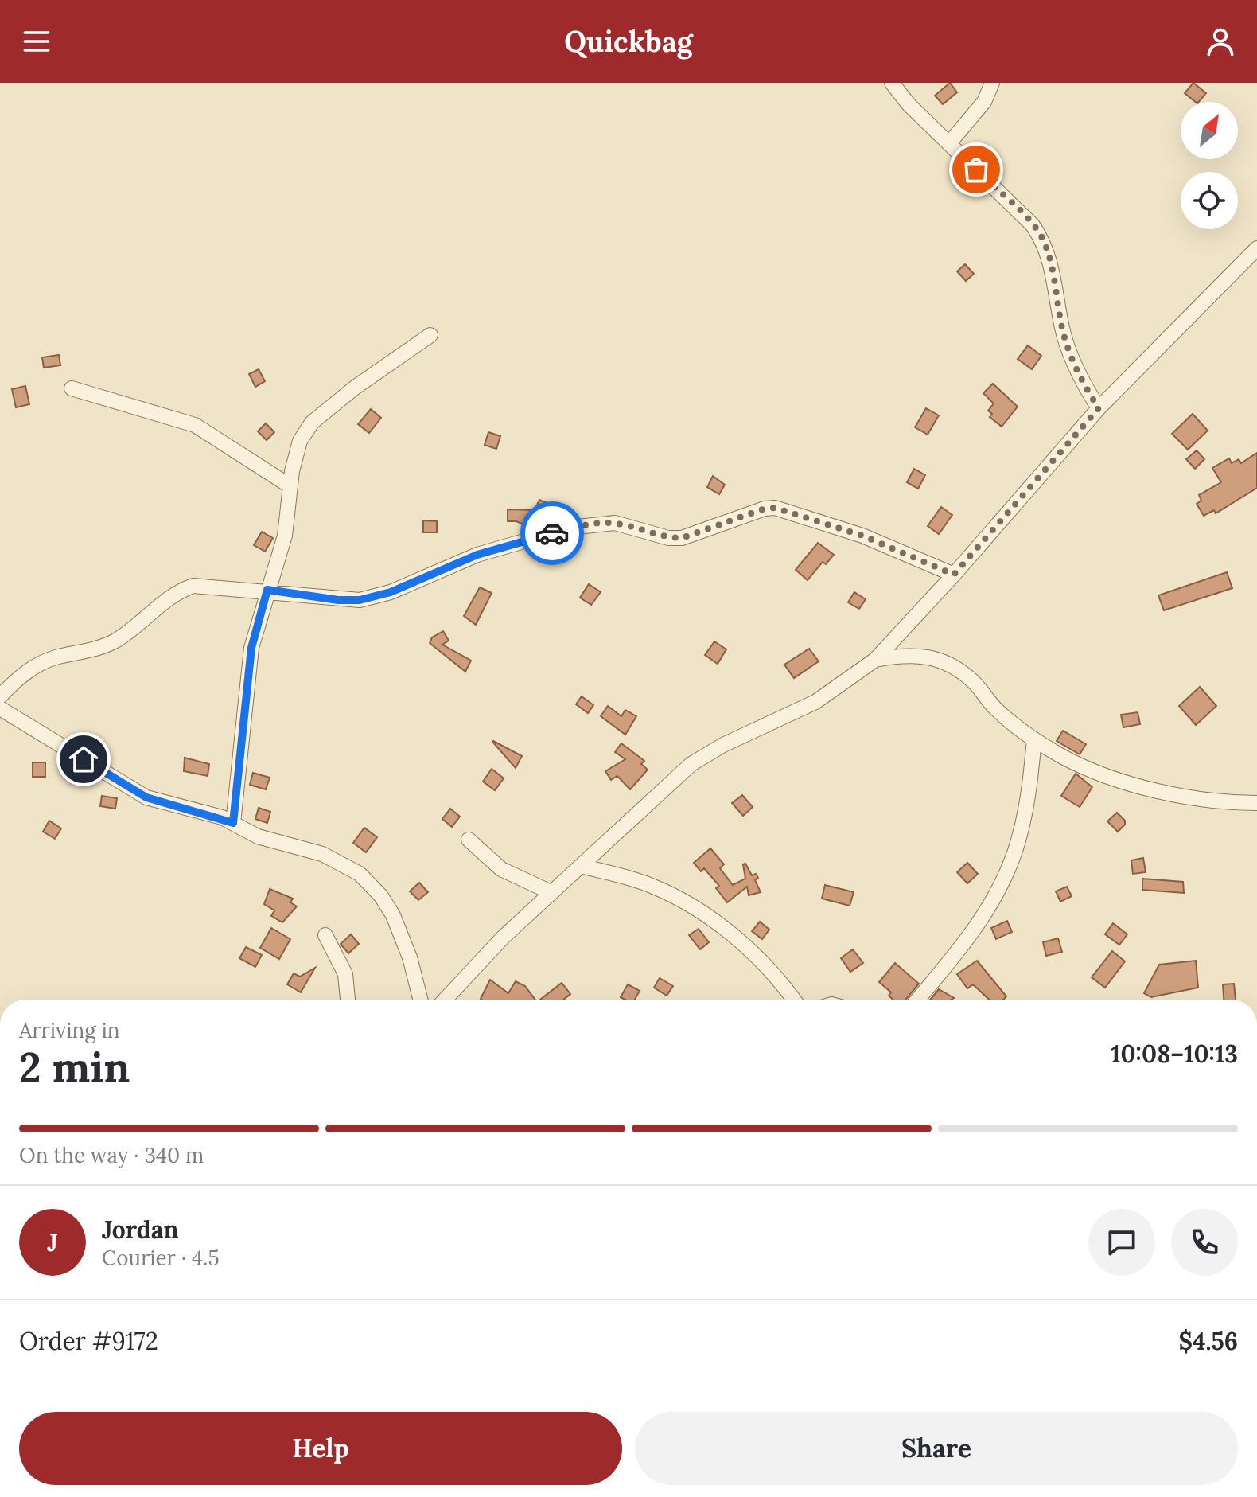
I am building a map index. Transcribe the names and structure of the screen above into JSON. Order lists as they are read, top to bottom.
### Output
{
  "north": "top right",
  "page": {
    "header": "Quickbag",
    "heading": ["2 min", "Arriving in", "10:08–10:13"],
    "panel": [
      "Jordan",
      "Courier · 4.5",
      "Order #9172",
      "$4.56"
    ],
    "bar": "On the way · 340 m",
    "round": "J",
    "buttons": ["Help", "Share"]
  }
}
